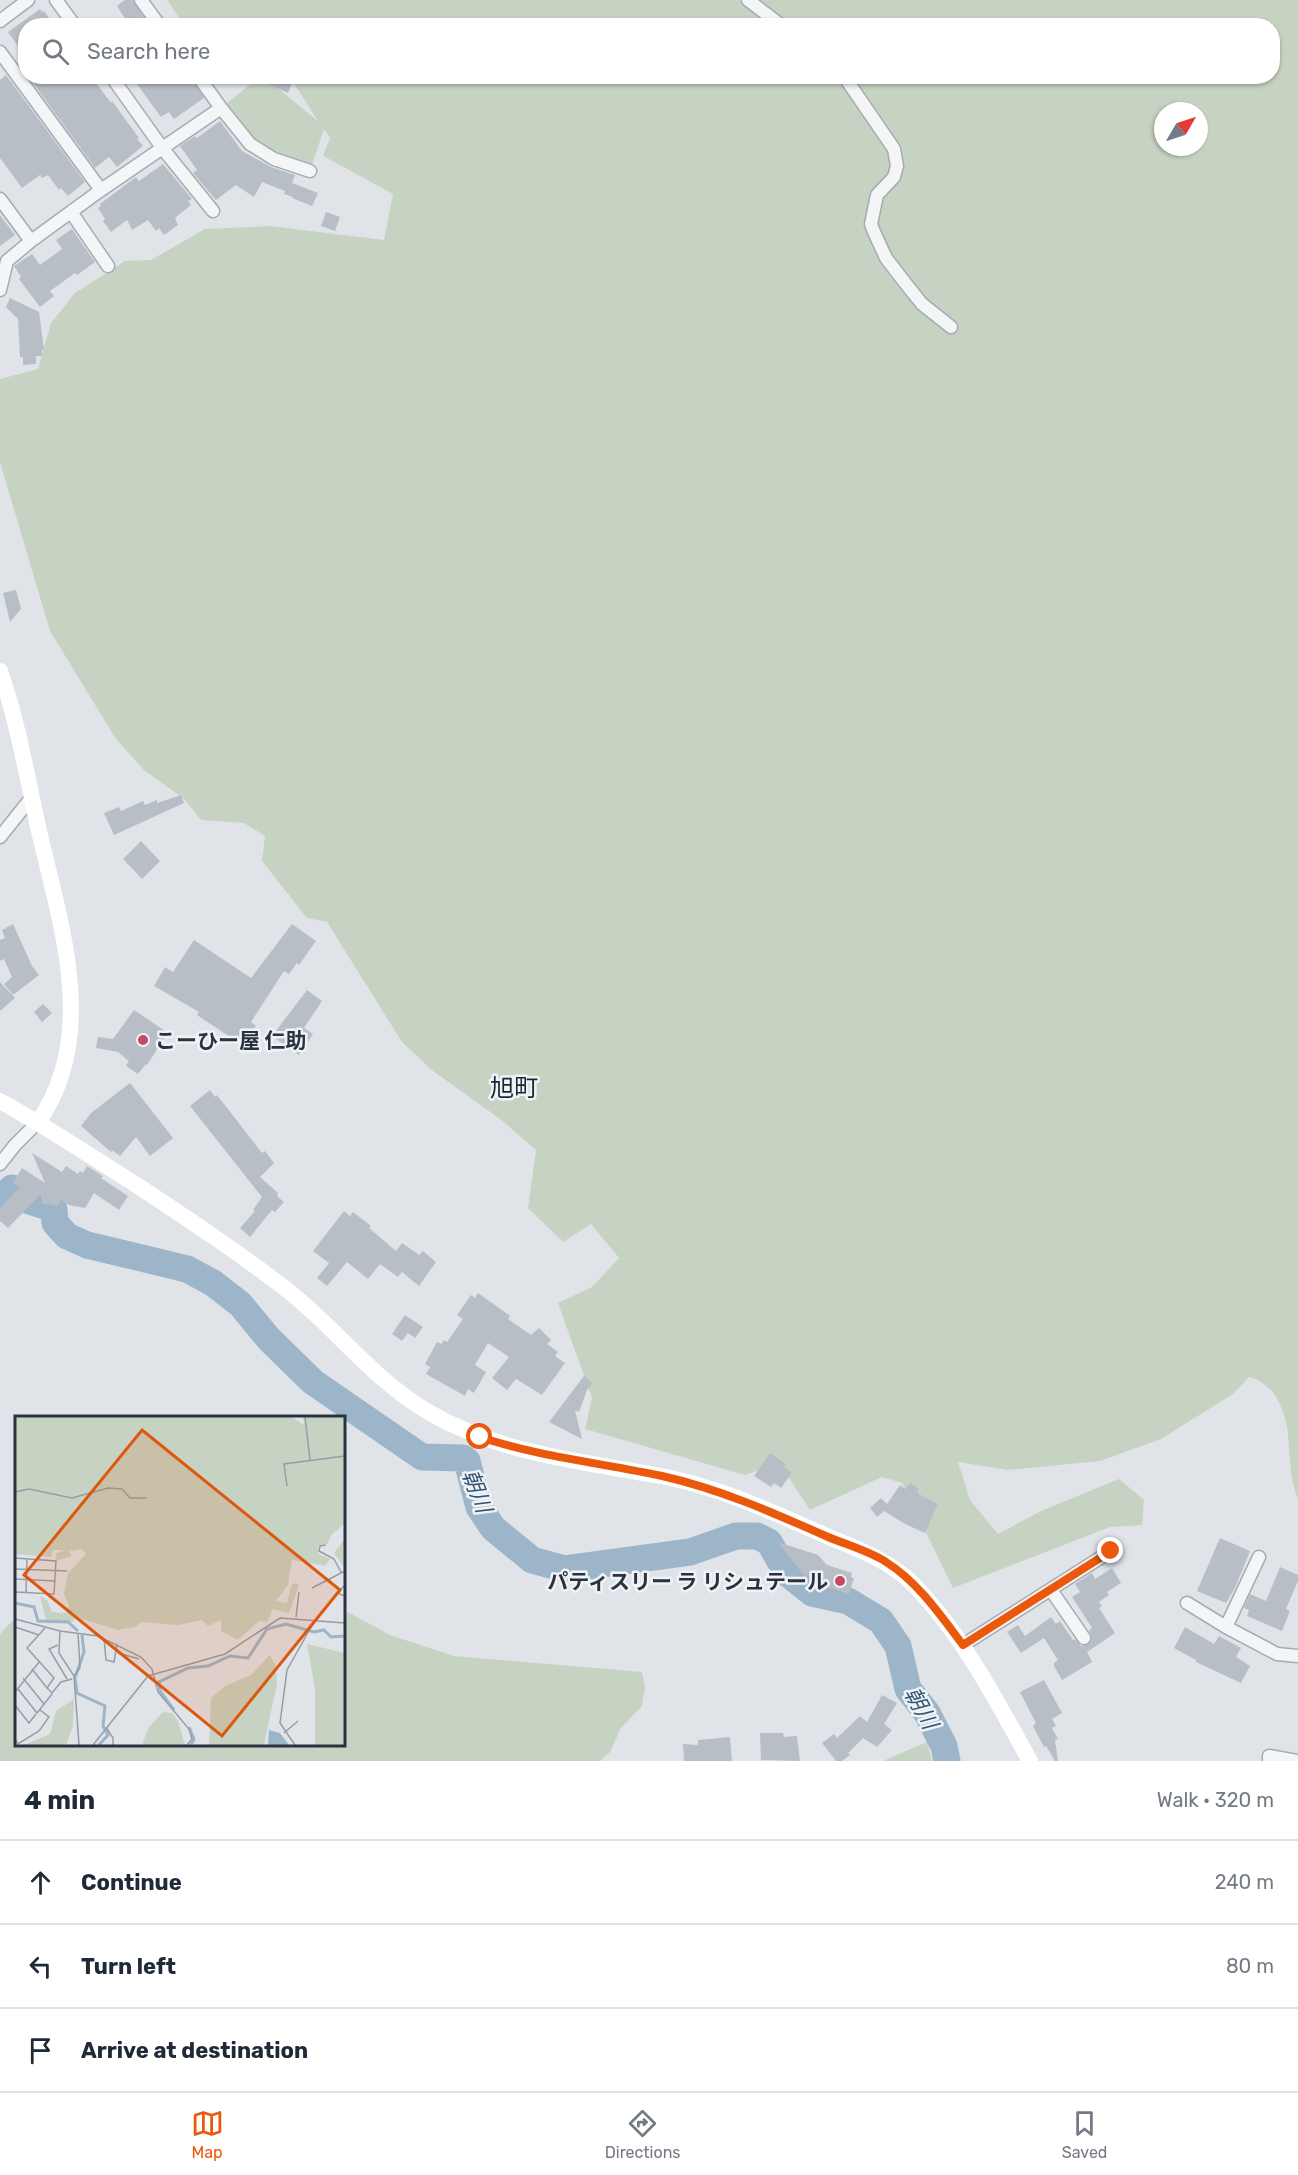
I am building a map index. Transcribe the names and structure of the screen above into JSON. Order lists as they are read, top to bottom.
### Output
{
  "districts": ["旭町"],
  "water": ["朝川"],
  "places": ["こーひー屋 仁助", "パティスリー ラ リシュテール"],
  "north": "top right",
  "page": {
    "search": "Search here",
    "heading": ["4 min", "Walk · 320 m"],
    "list": [
      ["Continue", "240 m"],
      ["Turn left", "80 m"],
      "Arrive at destination"
    ],
    "nav": ["Map", "Directions", "Saved"]
  }
}
